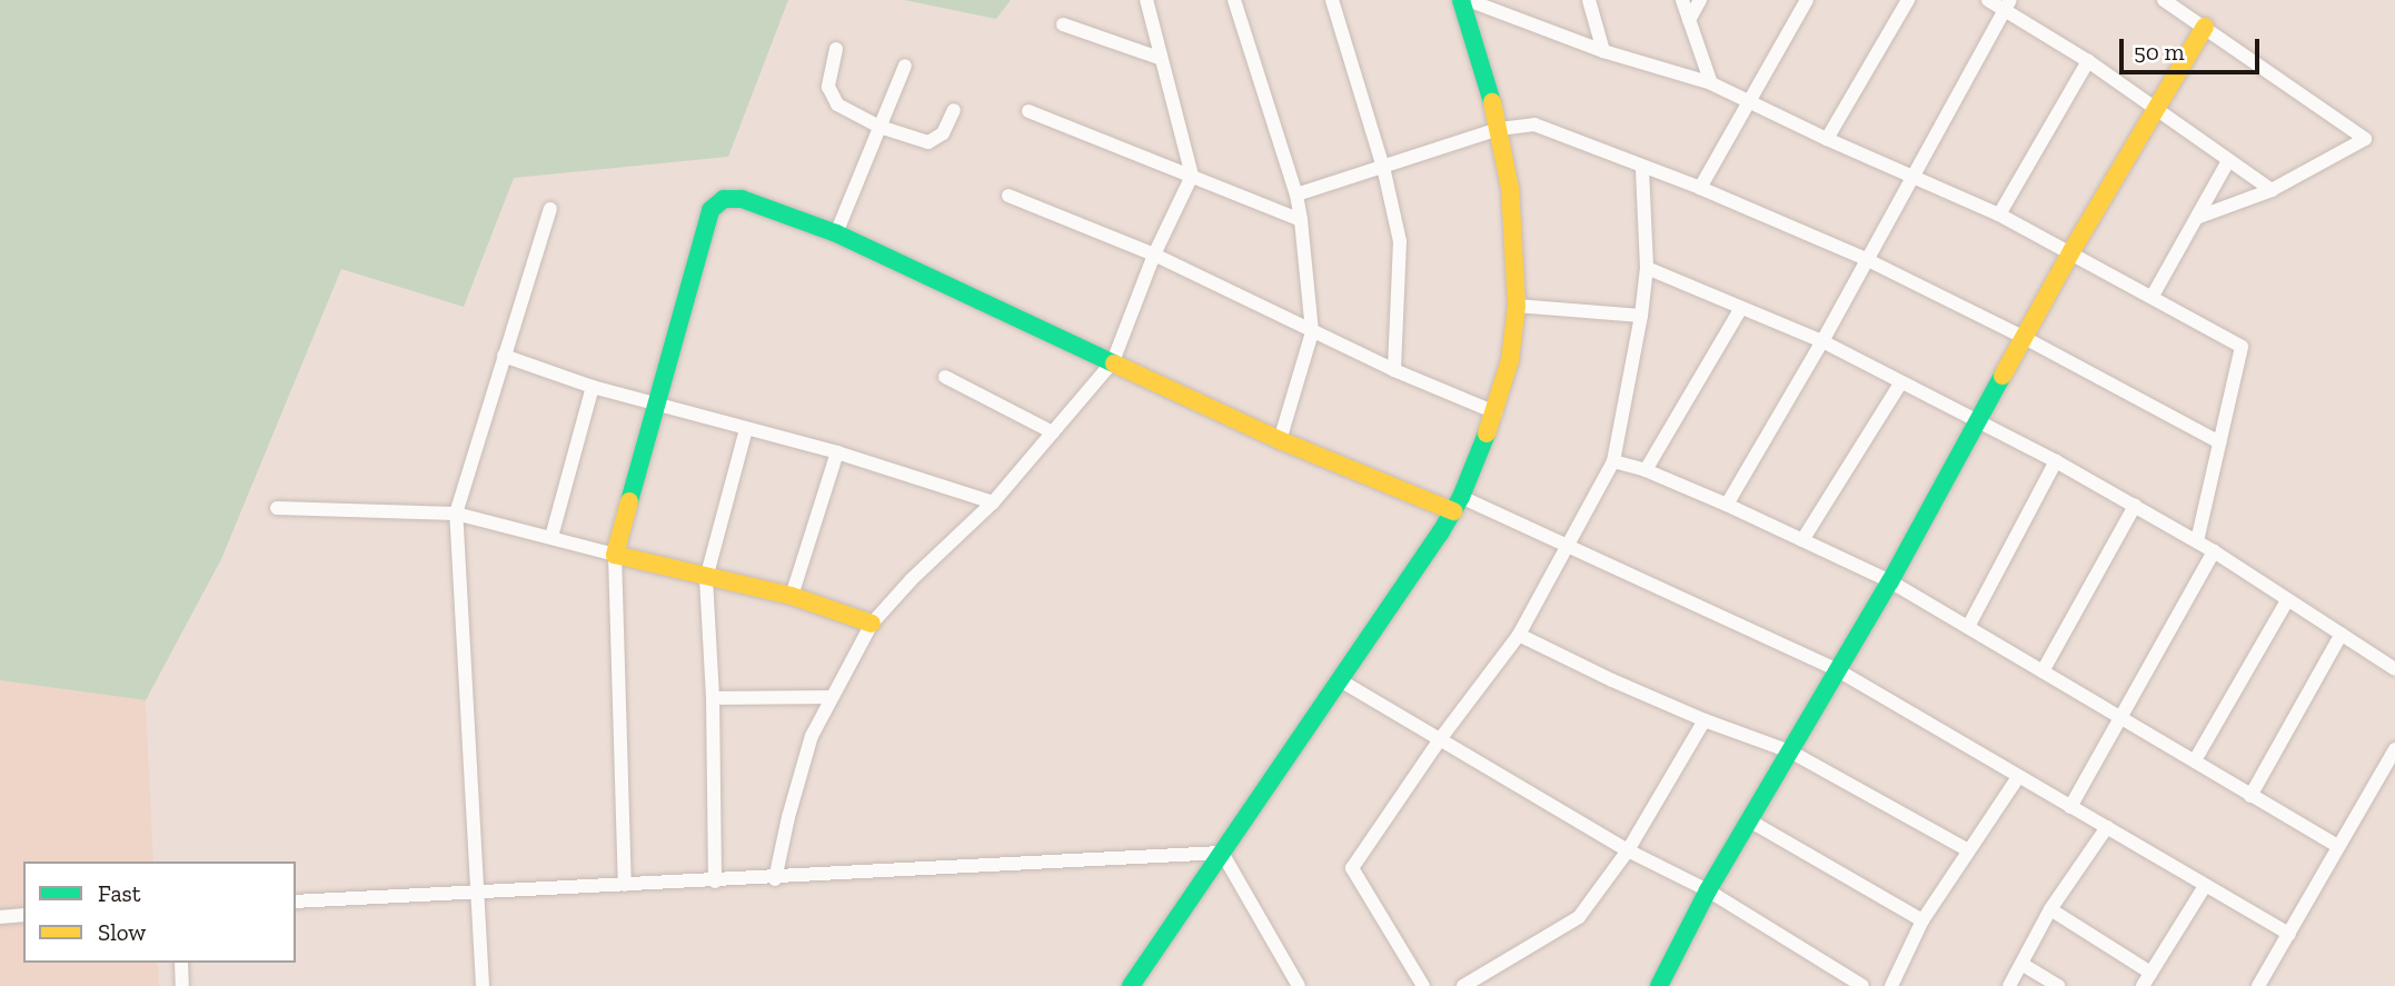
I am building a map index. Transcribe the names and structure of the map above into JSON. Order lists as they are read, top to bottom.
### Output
{
  "legend": ["Fast", "Slow"],
  "scale_bar": "50 m"
}
